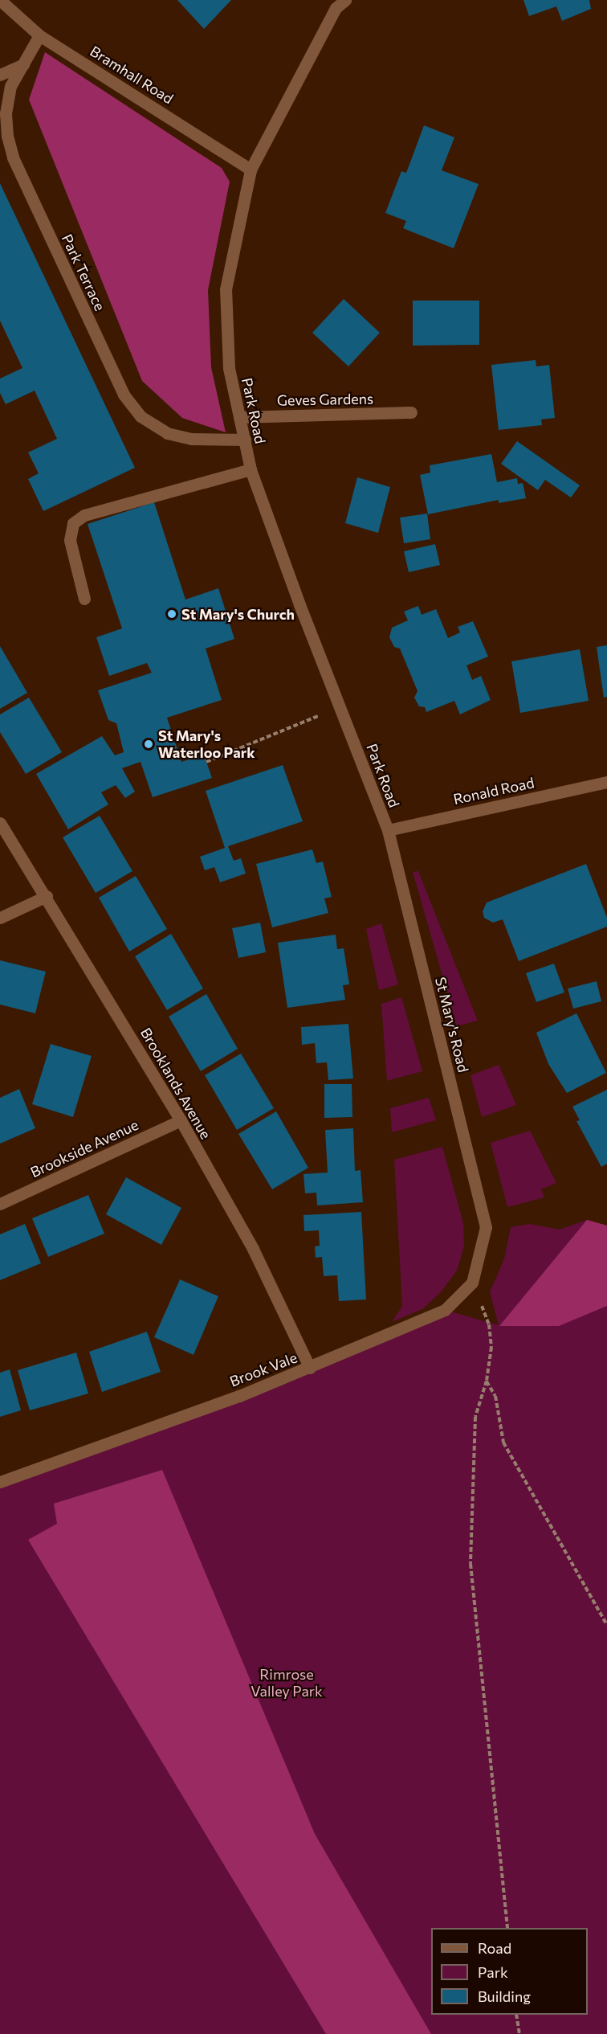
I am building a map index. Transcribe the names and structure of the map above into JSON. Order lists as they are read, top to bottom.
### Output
{
  "streets": {
    "street": [
      "Bramhall Road",
      "Park Terrace",
      "Geves Gardens",
      "Park Road",
      "Ronald Road",
      "St Mary's Road",
      "Brooklands Avenue",
      "Brookside Avenue",
      "Brook Vale"
    ]
  },
  "crossings": [
    ["Bramhall Road", "Park Terrace"],
    ["Bramhall Road", "Park Road"],
    ["Park Terrace", "Park Road"],
    ["Geves Gardens", "Park Road"],
    ["Park Road", "Ronald Road"],
    ["Park Road", "St Mary's Road"],
    ["Ronald Road", "St Mary's Road"],
    ["St Mary's Road", "Brook Vale"],
    ["Brooklands Avenue", "Brookside Avenue"],
    ["Brooklands Avenue", "Brook Vale"]
  ],
  "parks": ["Rimrose Valley Park"],
  "places": ["St Mary's Church", "St Mary's Waterloo Park"],
  "legend": ["Road", "Park", "Building"]
}
